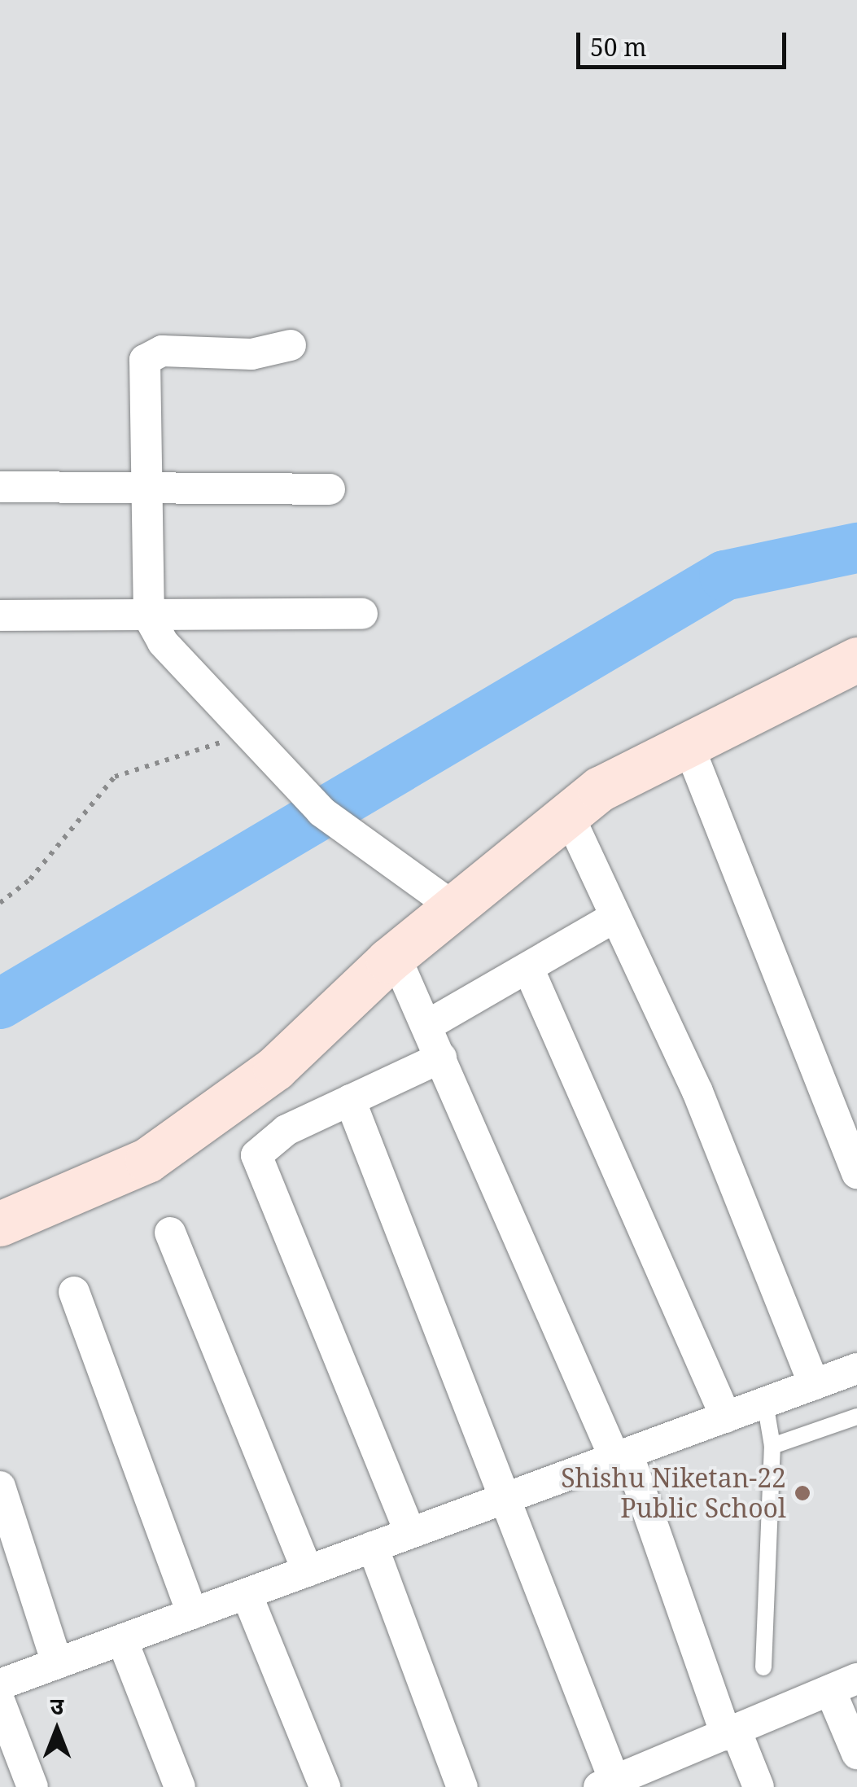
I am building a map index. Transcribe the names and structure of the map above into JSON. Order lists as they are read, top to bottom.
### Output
{
  "places": ["Shishu Niketan-22 Public School"],
  "scale_bar": "50 m",
  "north": "top"
}
